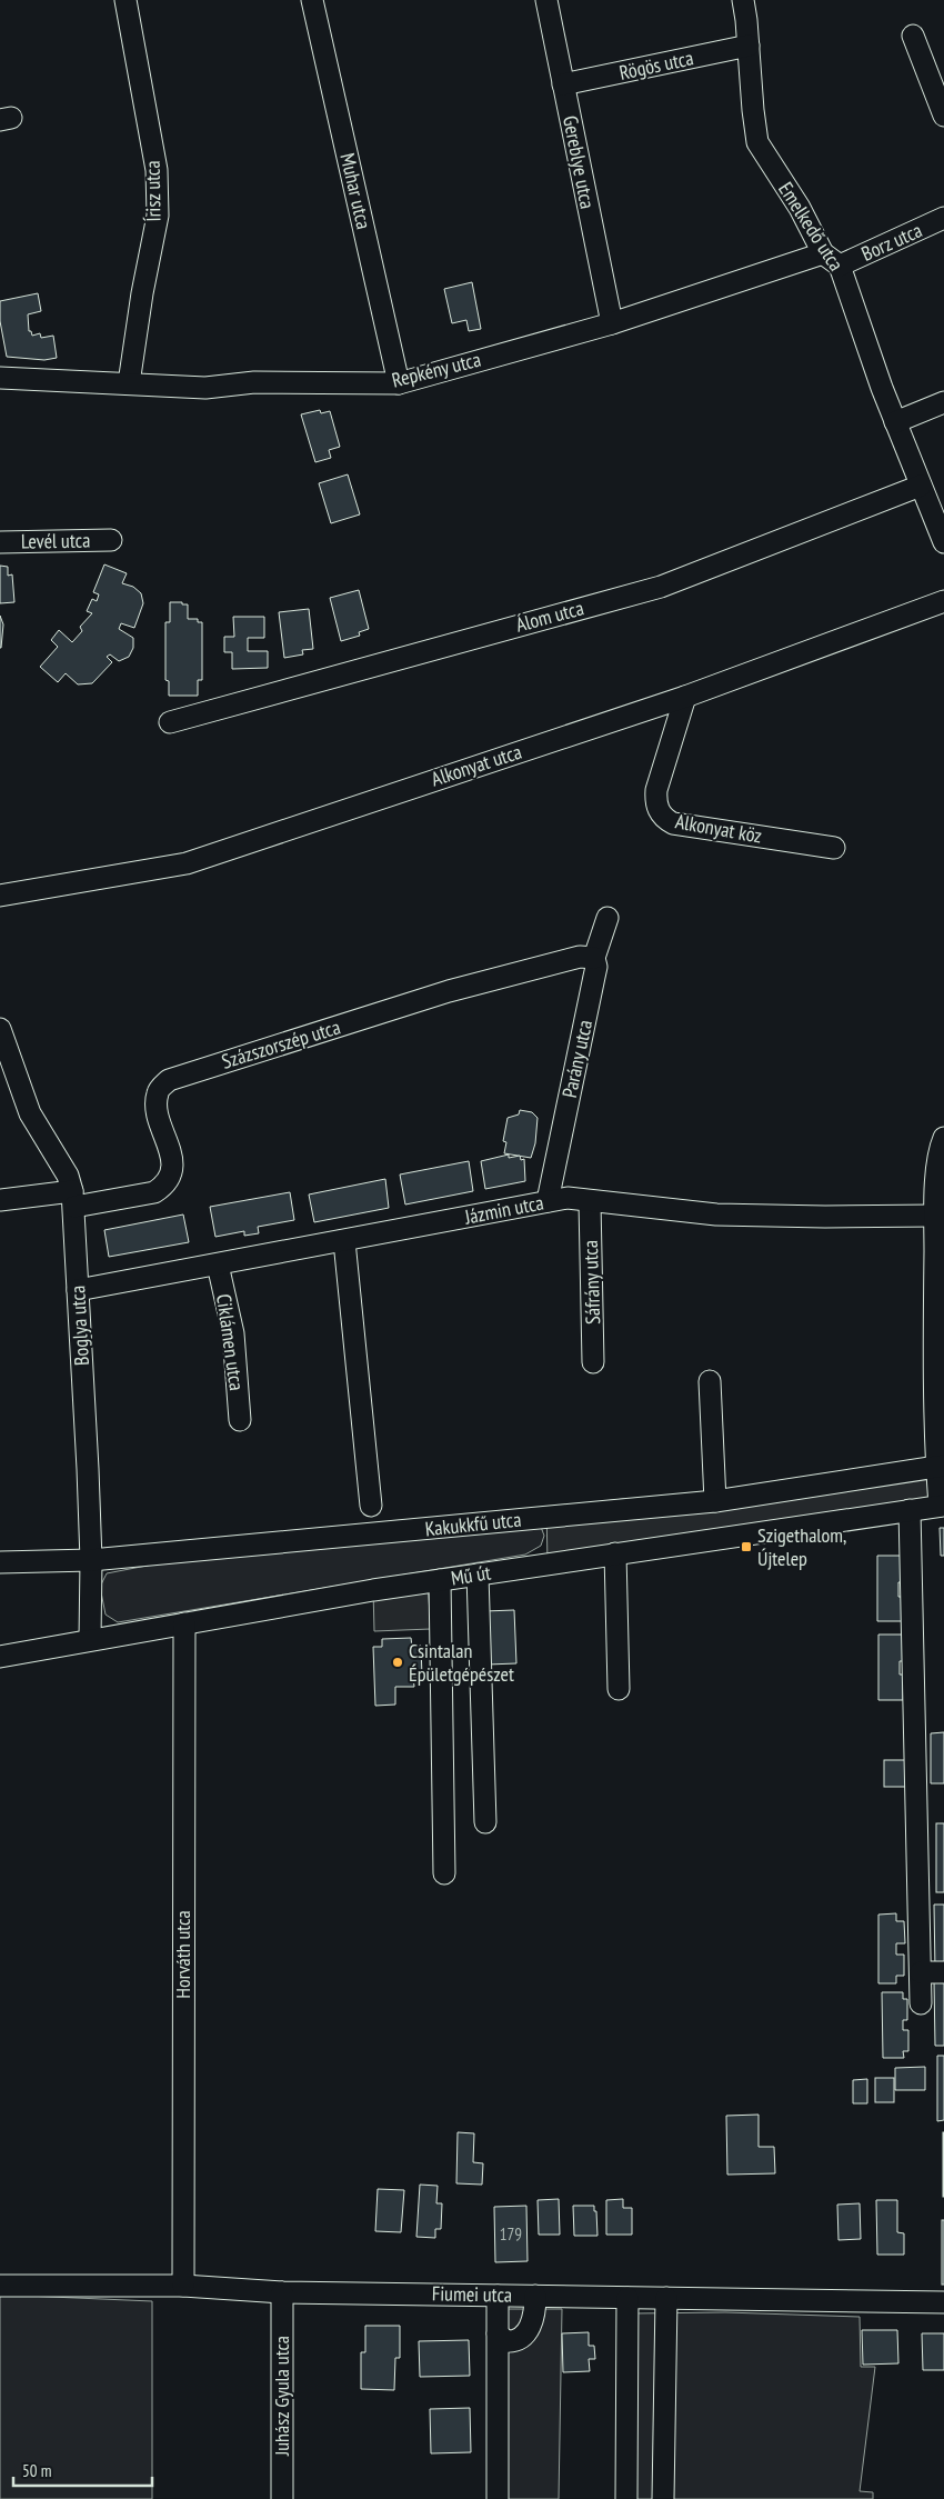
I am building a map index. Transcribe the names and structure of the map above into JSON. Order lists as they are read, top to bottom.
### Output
{
  "streets": {
    "street": [
      "Rögös utca",
      "Gereblye utca",
      "Írisz utca",
      "Muhar utca",
      "Emelkedő utca",
      "Borz utca",
      "Repkény utca",
      "Levél utca",
      "Álom utca",
      "Alkonyat utca",
      "Alkonyat köz",
      "Százszorszép utca",
      "Parány utca",
      "Jázmin utca",
      "Sáfrány utca",
      "Boglya utca",
      "Ciklámen utca",
      "Kakukkfű utca",
      "Mű út",
      "Horváth utca",
      "Fiumei utca",
      "Juhász Gyula utca"
    ]
  },
  "crossings": [
    ["Rögös utca", "Gereblye utca"],
    ["Rögös utca", "Emelkedő utca"],
    ["Gereblye utca", "Repkény utca"],
    ["Írisz utca", "Repkény utca"],
    ["Muhar utca", "Repkény utca"],
    ["Emelkedő utca", "Borz utca"],
    ["Emelkedő utca", "Repkény utca"],
    ["Emelkedő utca", "Álom utca"],
    ["Borz utca", "Repkény utca"],
    ["Alkonyat utca", "Alkonyat köz"],
    ["Százszorszép utca", "Parány utca"],
    ["Százszorszép utca", "Boglya utca"],
    ["Parány utca", "Jázmin utca"],
    ["Jázmin utca", "Sáfrány utca"],
    ["Jázmin utca", "Boglya utca"],
    ["Jázmin utca", "Ciklámen utca"],
    ["Boglya utca", "Kakukkfű utca"],
    ["Boglya utca", "Mű út"],
    ["Mű út", "Horváth utca"],
    ["Horváth utca", "Fiumei utca"],
    ["Fiumei utca", "Juhász Gyula utca"]
  ],
  "places": {
    "transit": ["Szigethalom, Újtelep"],
    "other": ["Csintalan Épületgépészet"]
  },
  "house_numbers": ["179"],
  "scale_bar": "50 m"
}
